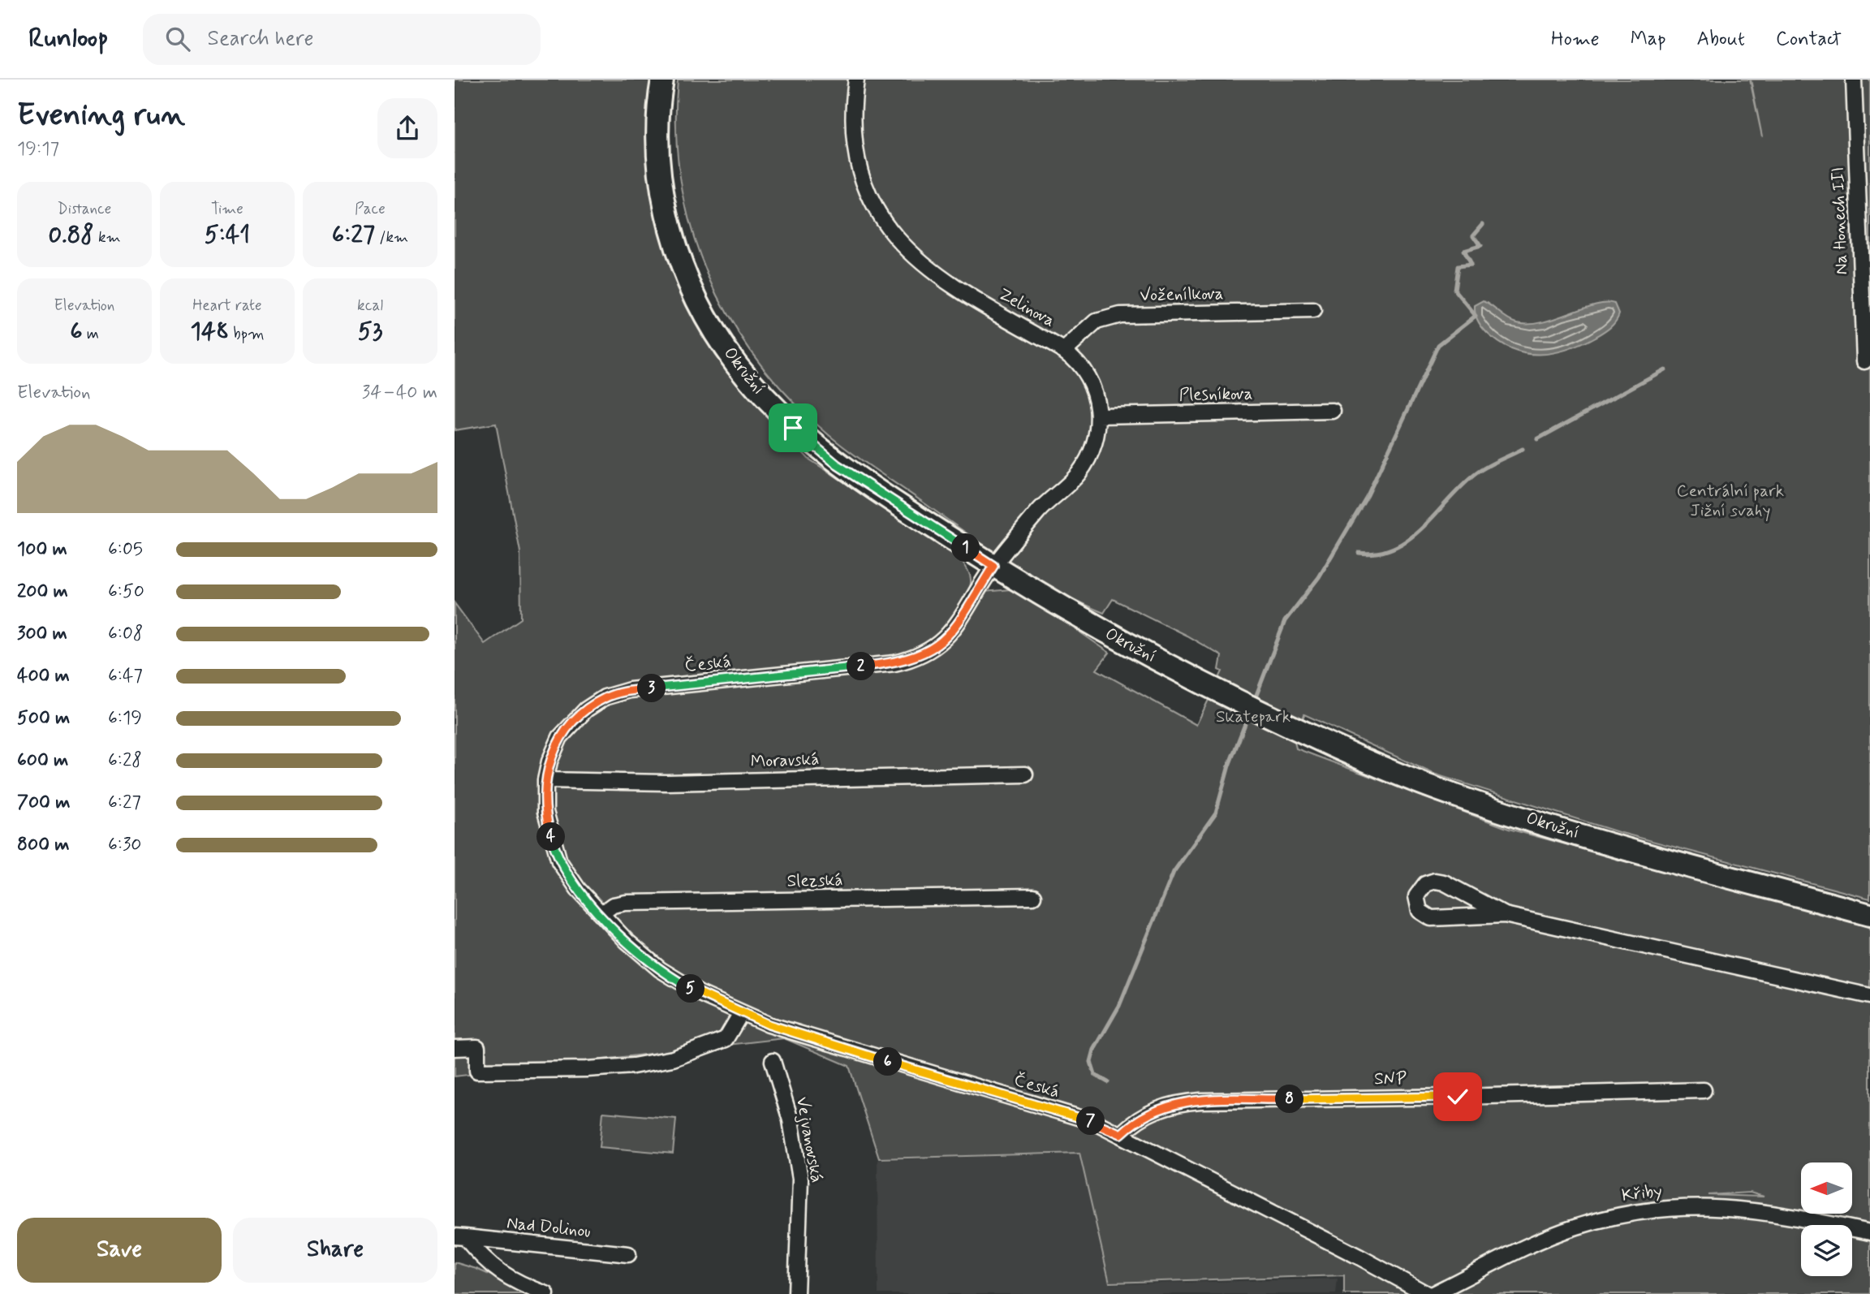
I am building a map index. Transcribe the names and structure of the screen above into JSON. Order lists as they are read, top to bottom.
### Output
{
  "streets": {
    "street": [
      "Na Honech III",
      "Voženílkova",
      "Zelinova",
      "Okružní",
      "Plesníkova",
      "Česká",
      "Moravská",
      "Slezská",
      "SNP",
      "Vejvanovská",
      "Křiby",
      "Nad Dolinou"
    ]
  },
  "crossings": [
    ["Voženílkova", "Zelinova"],
    ["Zelinova", "Okružní"],
    ["Zelinova", "Plesníkova"],
    ["Zelinova", "Česká"],
    ["Okružní", "Česká"],
    ["Česká", "Moravská"],
    ["Česká", "Slezská"],
    ["Česká", "SNP"]
  ],
  "parks": ["Centrální park Jižní svahy", "Skatepark"],
  "north": "left",
  "page": {
    "header": "Runloop",
    "search": "Search here",
    "nav": [
      "Home",
      "Map",
      "About",
      "Contact"
    ],
    "heading": ["Evening run", "19:17"],
    "stats": [
      ["Distance", "0.88 km"],
      ["Time", "5:41"],
      ["Pace", "6:27 /km"],
      ["Elevation", "6 m"],
      ["Heart rate", "148 bpm"],
      ["kcal", "53"]
    ],
    "chart": ["Elevation", "34–40 m"],
    "list": [
      {
        "name": "100 m",
        "note": "6:05"
      },
      {
        "name": "200 m",
        "note": "6:50"
      },
      {
        "name": "300 m",
        "note": "6:08"
      },
      {
        "name": "400 m",
        "note": "6:47"
      },
      {
        "name": "500 m",
        "note": "6:19"
      },
      {
        "name": "600 m",
        "note": "6:28"
      },
      {
        "name": "700 m",
        "note": "6:27"
      },
      {
        "name": "800 m",
        "note": "6:30"
      }
    ],
    "pins": [
      "1",
      "2",
      "3",
      "4",
      "5",
      "6",
      "8",
      "7"
    ],
    "buttons": ["Save", "Share"]
  }
}
